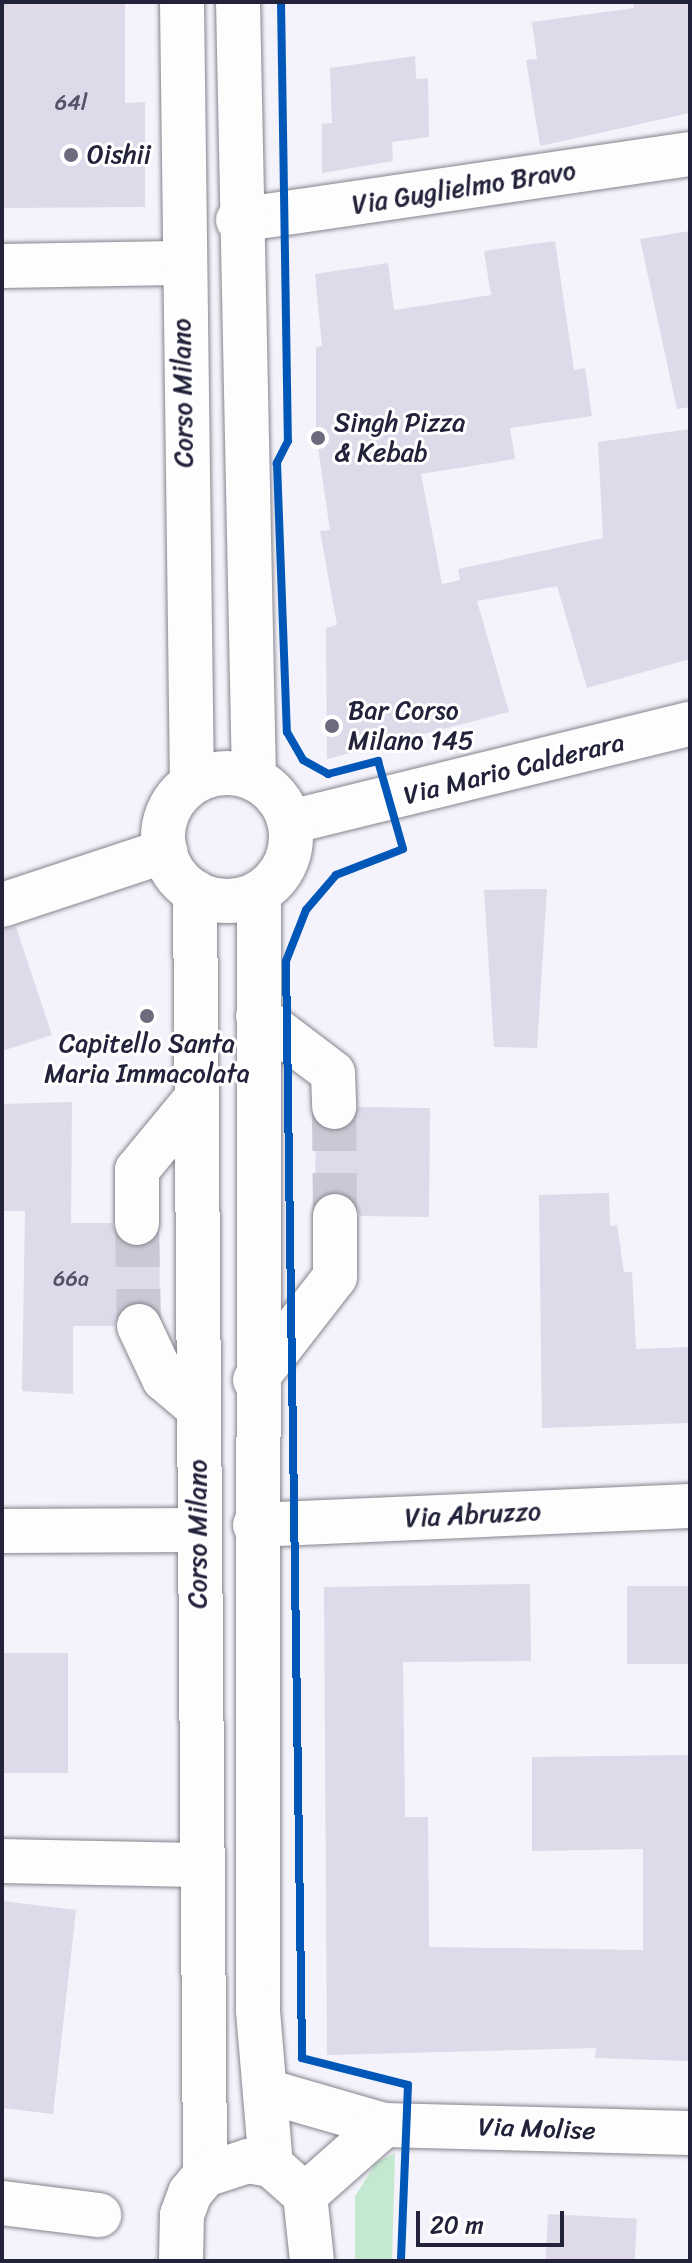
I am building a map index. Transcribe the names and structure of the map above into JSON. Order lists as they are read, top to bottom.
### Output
{
  "streets": {
    "main road": [
      "Via Guglielmo Bravo",
      "Corso Milano",
      "Via Mario Calderara",
      "Via Abruzzo",
      "Via Molise"
    ]
  },
  "crossings": [
    ["Corso Milano", "Via Mario Calderara"]
  ],
  "places": [
    "Oishii",
    "Singh Pizza & Kebab",
    "Bar Corso Milano 145",
    "Capitello Santa Maria Immacolata"
  ],
  "house_numbers": ["64l", "66a"],
  "scale_bar": "20 m"
}
